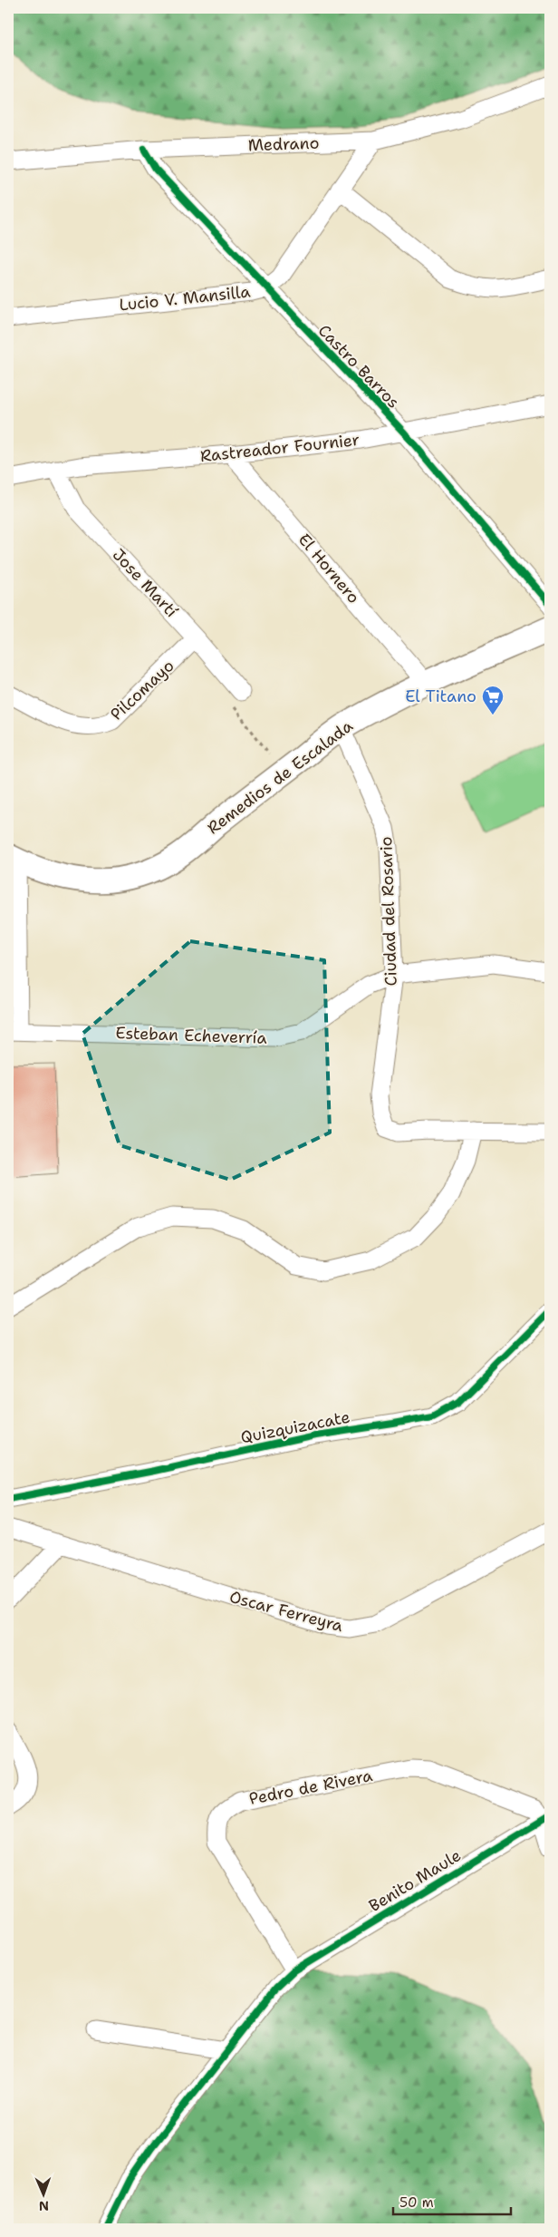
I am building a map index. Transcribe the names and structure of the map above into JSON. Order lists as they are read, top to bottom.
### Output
{
  "streets": {
    "main road": ["Remedios de Escalada"],
    "street": [
      "Medrano",
      "Lucio V. Mansilla",
      "Castro Barros",
      "Rastreador Fournier",
      "El Hornero",
      "Jose Martí",
      "Pilcomayo",
      "Ciudad del Rosario",
      "Esteban Echeverría",
      "Quizquizacate",
      "Oscar Ferreyra",
      "Pedro de Rivera",
      "Benito Maule"
    ]
  },
  "crossings": [
    ["Medrano", "Lucio V. Mansilla"],
    ["Medrano", "Castro Barros"],
    ["Lucio V. Mansilla", "Castro Barros"],
    ["Castro Barros", "Rastreador Fournier"],
    ["Rastreador Fournier", "El Hornero"],
    ["Rastreador Fournier", "Jose Martí"],
    ["El Hornero", "Remedios de Escalada"],
    ["Jose Martí", "Pilcomayo"],
    ["Remedios de Escalada", "Ciudad del Rosario"],
    ["Ciudad del Rosario", "Esteban Echeverría"],
    ["Pedro de Rivera", "Benito Maule"]
  ],
  "places": {
    "supermarket": ["El Titano"]
  },
  "scale_bar": "50 m",
  "north": "bottom"
}
